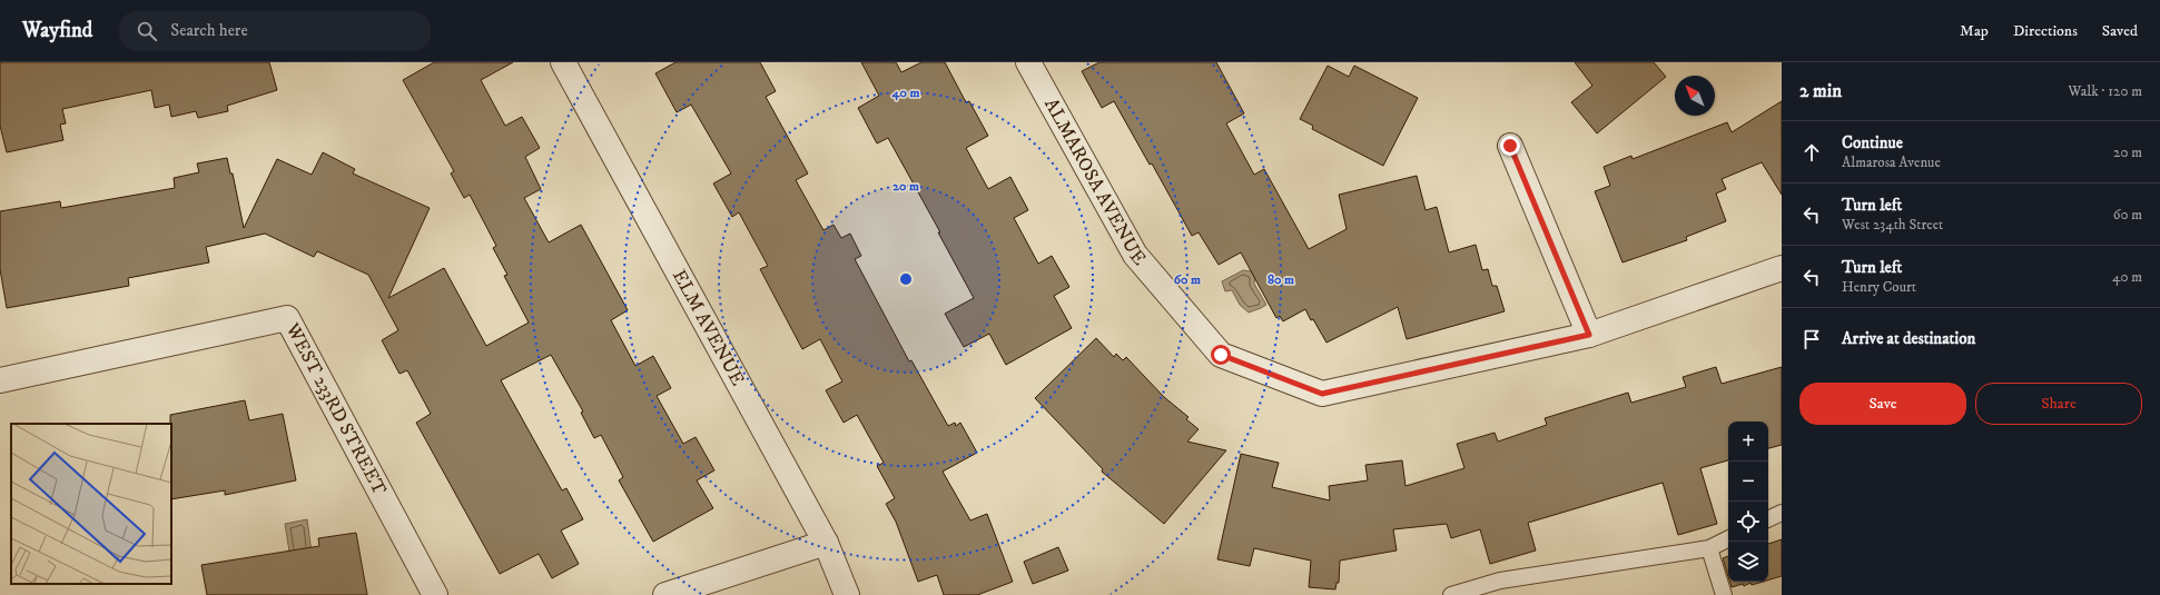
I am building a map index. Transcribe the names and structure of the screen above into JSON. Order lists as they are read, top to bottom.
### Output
{
  "streets": {
    "street": ["ALMAROSA AVENUE", "ELM AVENUE", "WEST 233RD STREET"]
  },
  "north": "top left",
  "page": {
    "header": "Wayfind",
    "search": "Search here",
    "nav": ["Map", "Directions", "Saved"],
    "heading": ["2 min", "Walk · 120 m"],
    "list": [
      ["Continue", "Almarosa Avenue", "20 m"],
      ["Turn left", "West 234th Street", "60 m"],
      ["Turn left", "Henry Court", "40 m"],
      "Arrive at destination"
    ],
    "buttons": ["Save", "Share"],
    "map_buttons": ["+", "−"]
  },
  "rings": [
    "40 m",
    "20 m",
    "60 m",
    "80 m"
  ]
}
